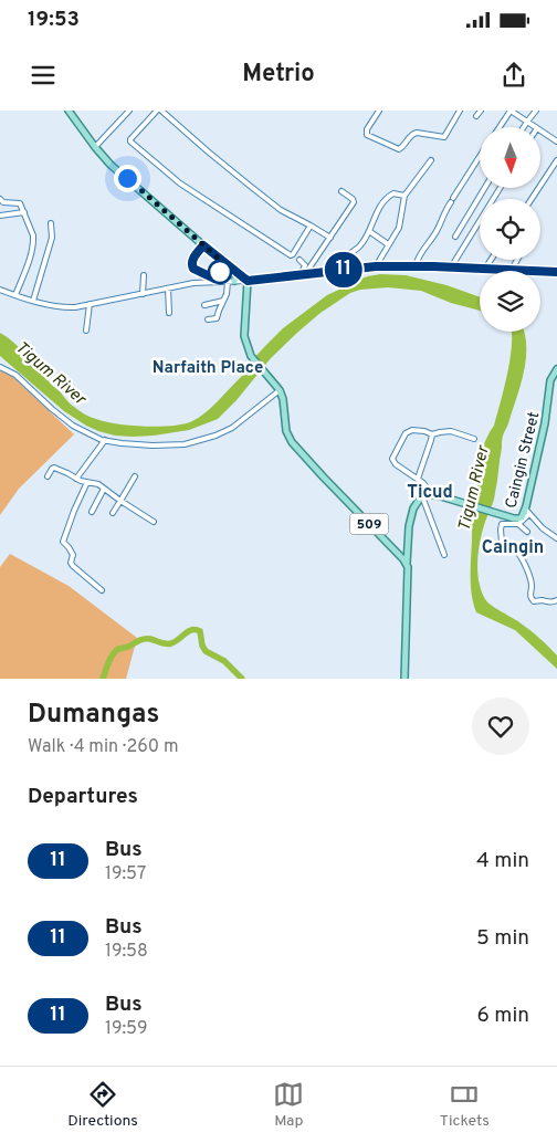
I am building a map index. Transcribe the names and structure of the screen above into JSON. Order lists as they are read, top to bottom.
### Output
{
  "streets": {
    "main road": ["Caingin Street", "509"]
  },
  "districts": ["Narfaith Place", "Ticud", "Caingin"],
  "water": ["Tigum River"],
  "lines": ["bus line 11"],
  "north": "bottom",
  "page": {
    "status": "19:53",
    "header": "Metrio",
    "on_map": "11",
    "heading": [
      ["Dumangas", "Walk · 4 min · 260 m"],
      "Departures"
    ],
    "list": [
      {
        "mark": "11",
        "name": "Bus",
        "note": "19:57",
        "value": "4 min"
      },
      {
        "mark": "11",
        "name": "Bus",
        "note": "19:58",
        "value": "5 min"
      },
      {
        "mark": "11",
        "name": "Bus",
        "note": "19:59",
        "value": "6 min"
      }
    ],
    "tabs": ["Directions", "Map", "Tickets"]
  }
}
